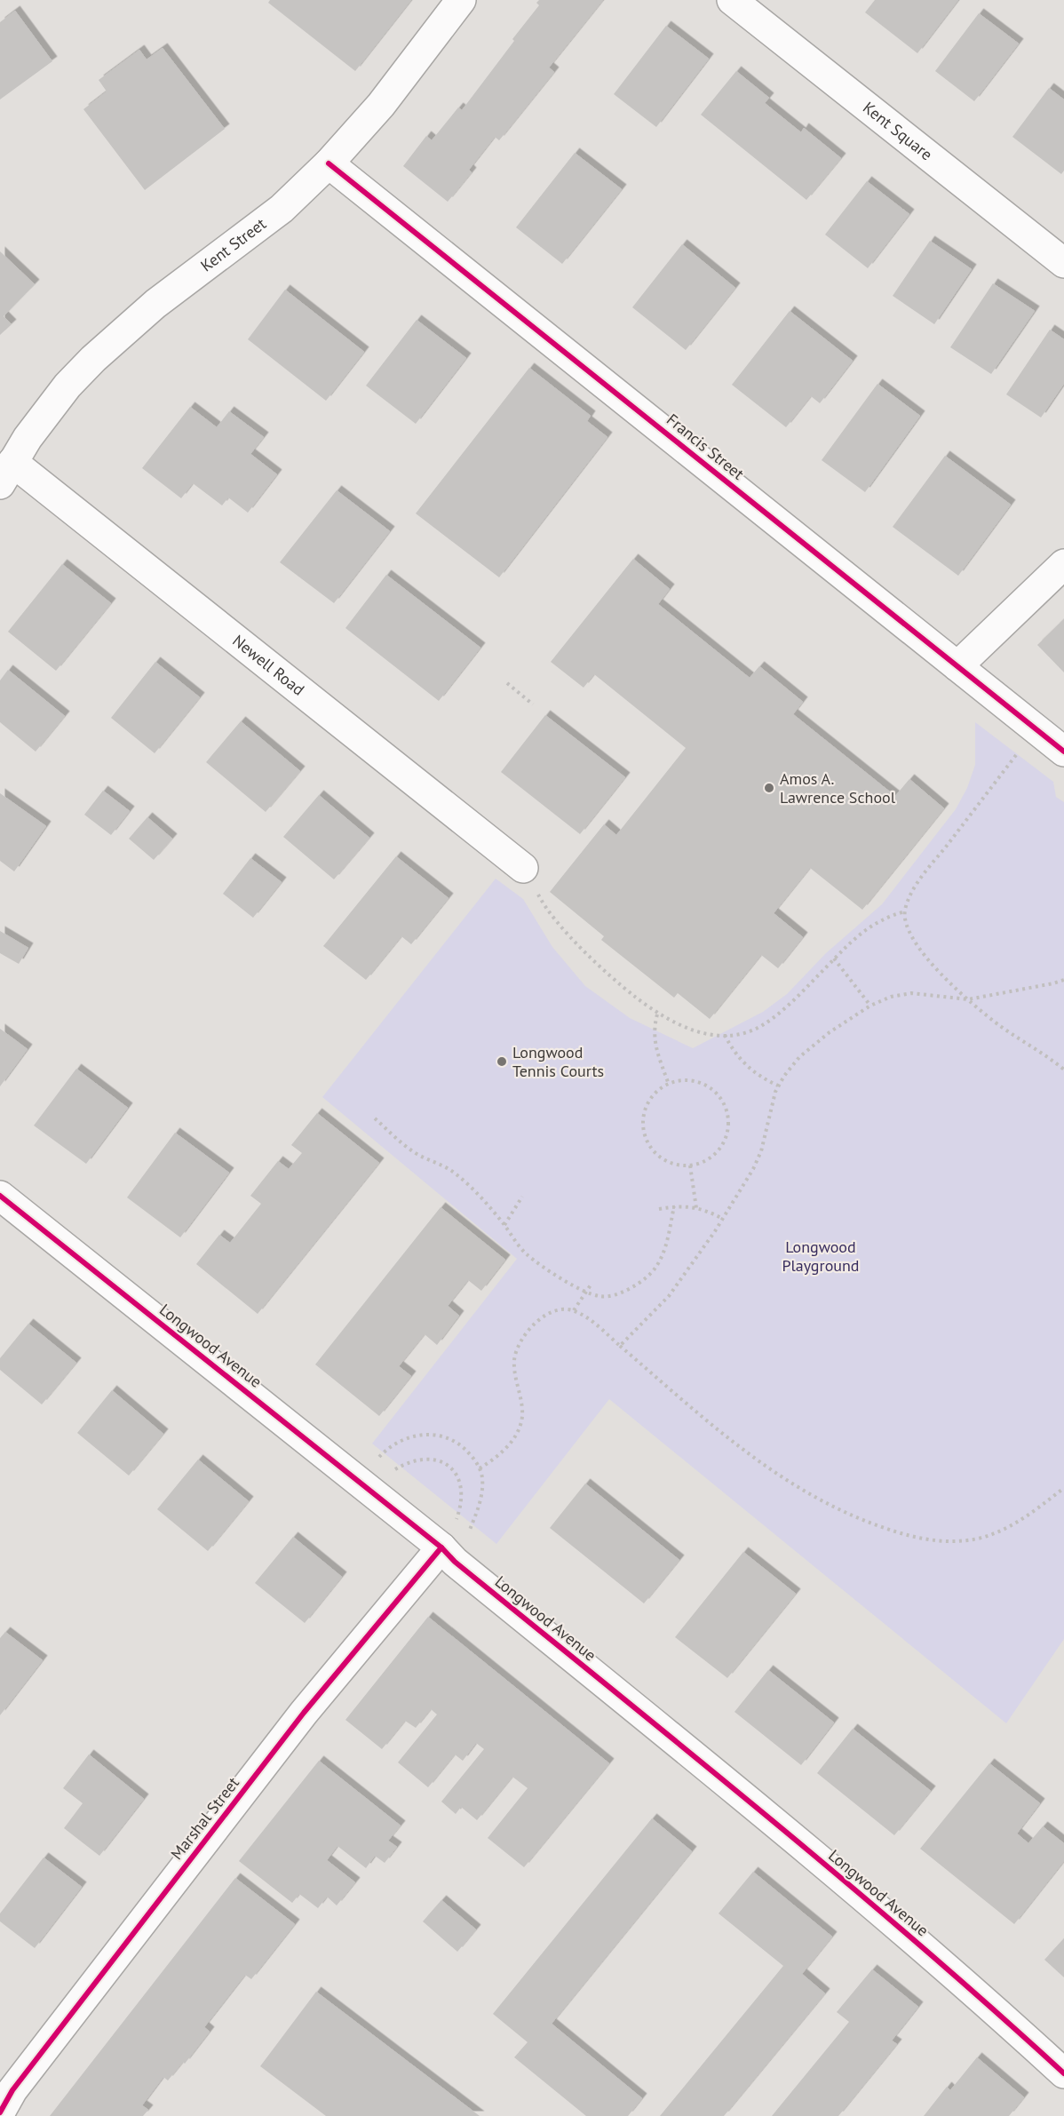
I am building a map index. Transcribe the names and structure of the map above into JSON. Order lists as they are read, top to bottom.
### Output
{
  "streets": {
    "street": [
      "Kent Square",
      "Kent Street",
      "Francis Street",
      "Newell Road",
      "Longwood Avenue",
      "Marshal Street"
    ]
  },
  "crossings": [
    ["Kent Street", "Francis Street"],
    ["Kent Street", "Newell Road"],
    ["Longwood Avenue", "Marshal Street"]
  ],
  "parks": ["Longwood Playground"],
  "places": ["Amos A. Lawrence School", "Longwood Tennis Courts"]
}
